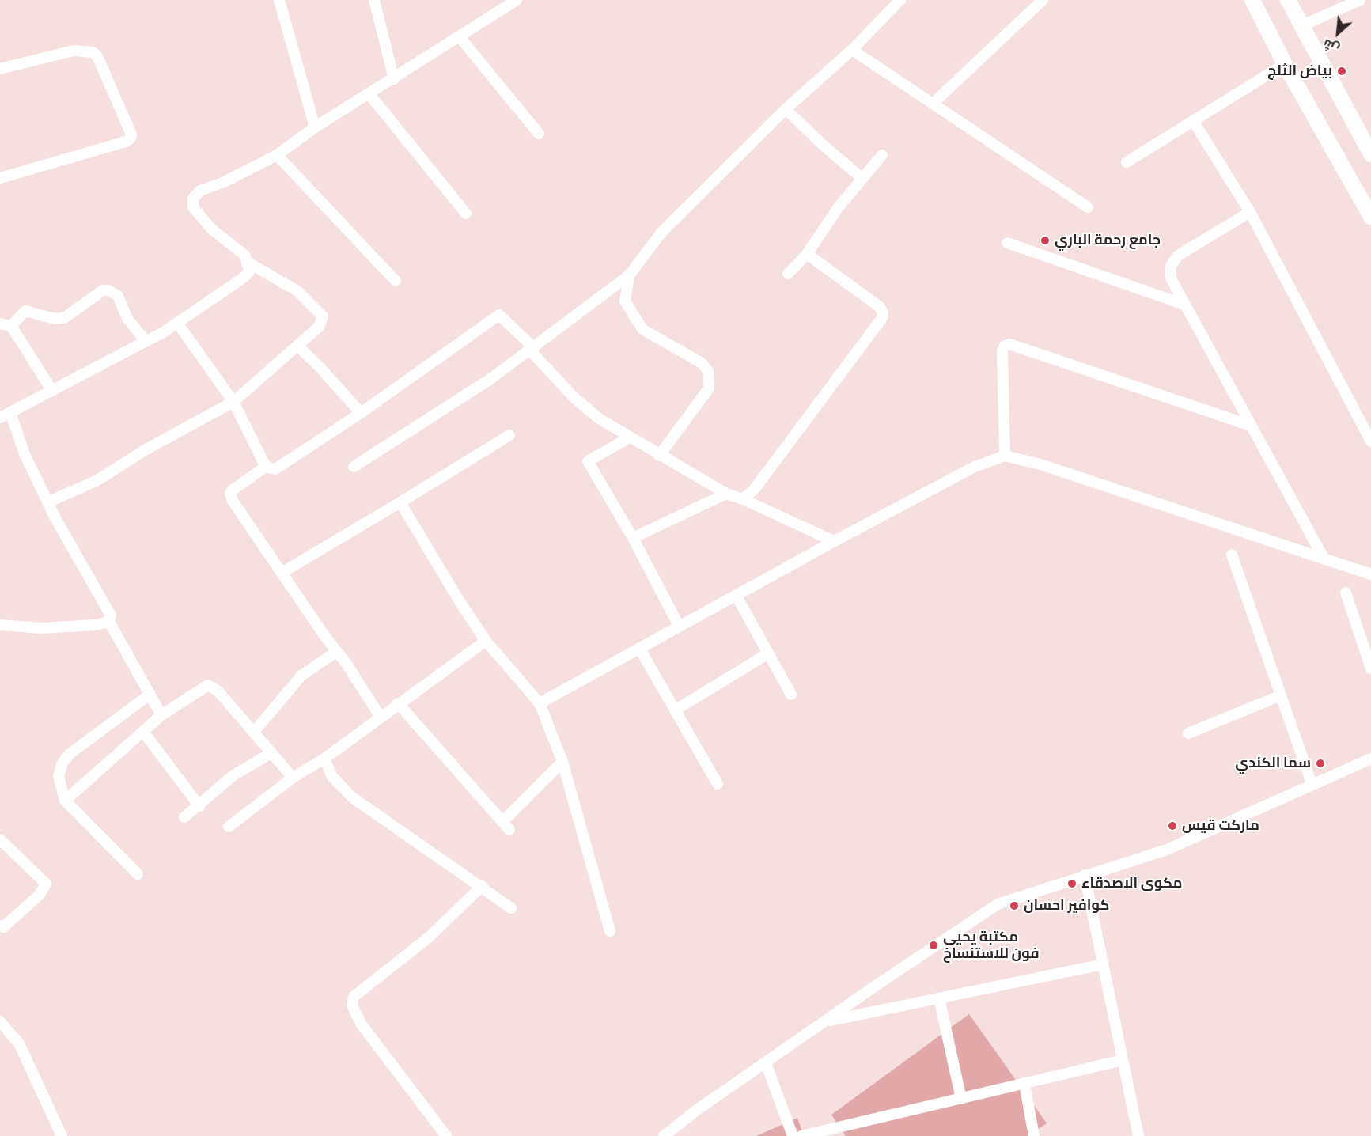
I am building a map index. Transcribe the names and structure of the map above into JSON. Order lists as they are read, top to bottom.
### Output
{
  "places": [
    "بياض الثلج",
    "جامع رحمة الباري",
    "سما الكندي",
    "ماركت قيس",
    "مكوى الاصدقاء",
    "كوافير احسان",
    "مكتبة يحيى فون للاستنساخ"
  ],
  "north": "bottom left"
}
